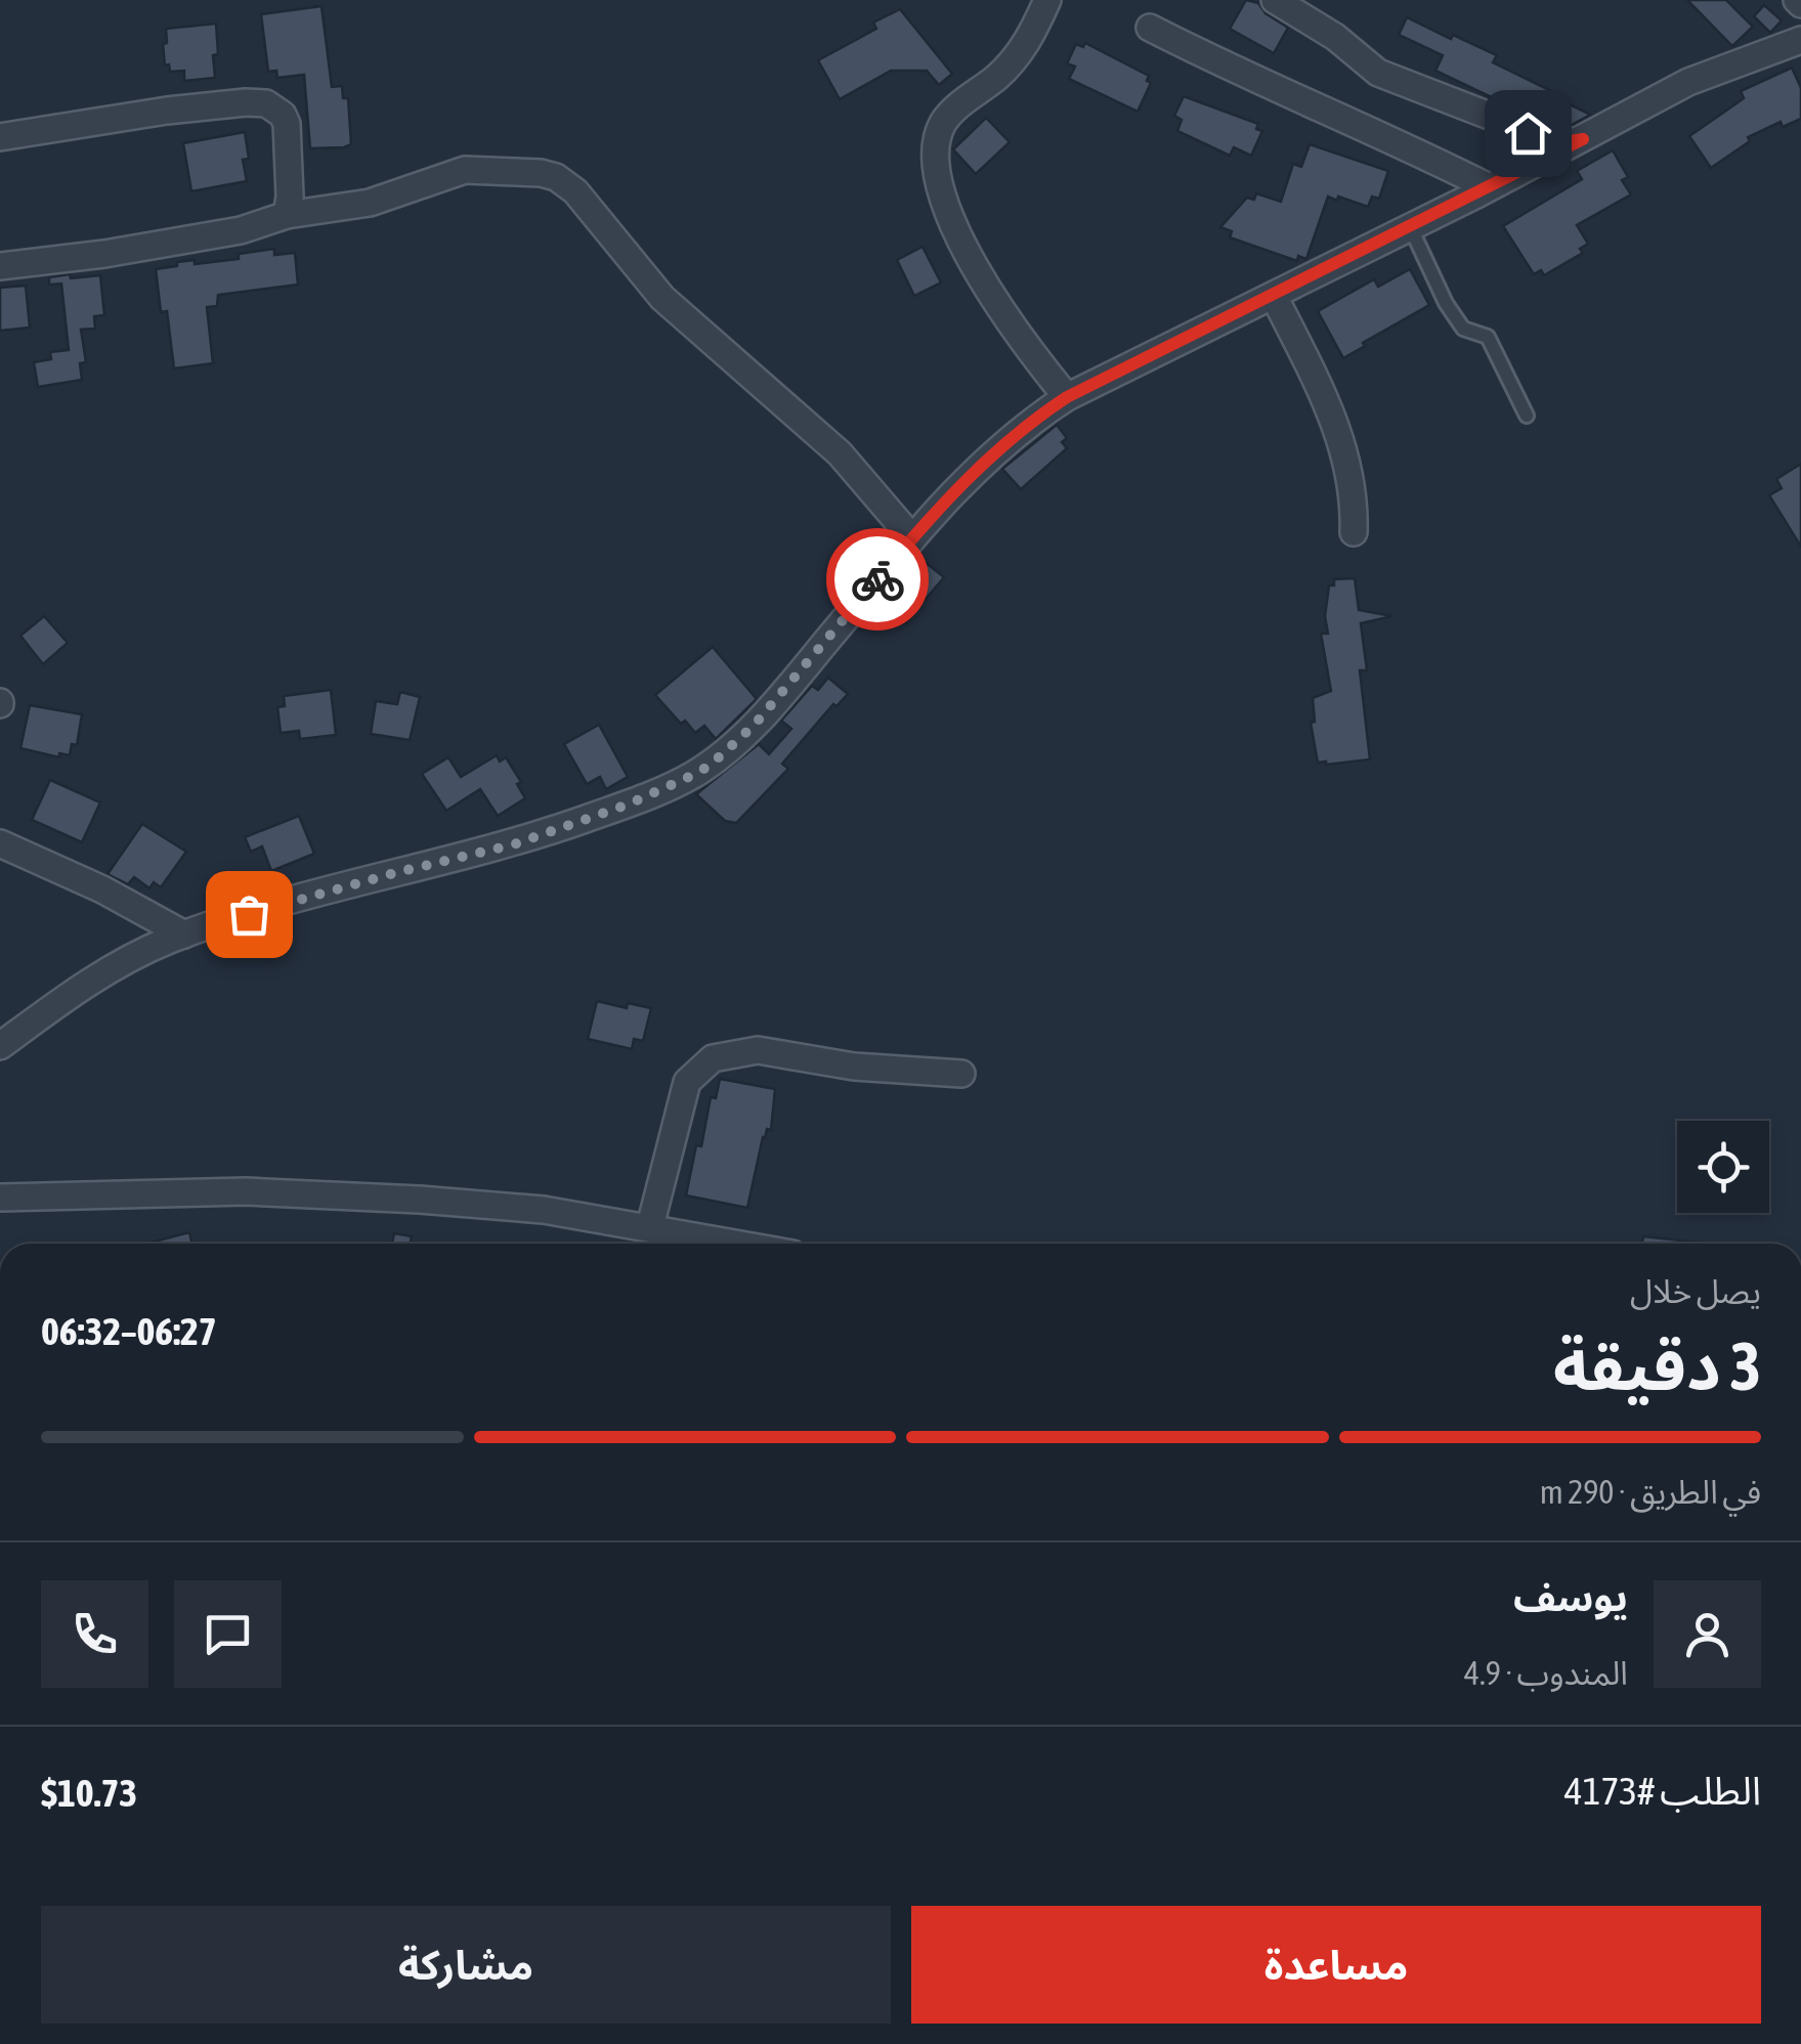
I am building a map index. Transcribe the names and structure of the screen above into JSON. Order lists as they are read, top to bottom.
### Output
{
  "page": {
    "heading": ["3 دقيقة", "يصل خلال", "06:27–06:32"],
    "panel": [
      "يوسف",
      "المندوب · 4.9",
      "الطلب #4173",
      "$10.73"
    ],
    "bar": "في الطريق · 290 m",
    "buttons": ["مساعدة", "مشاركة"]
  }
}
